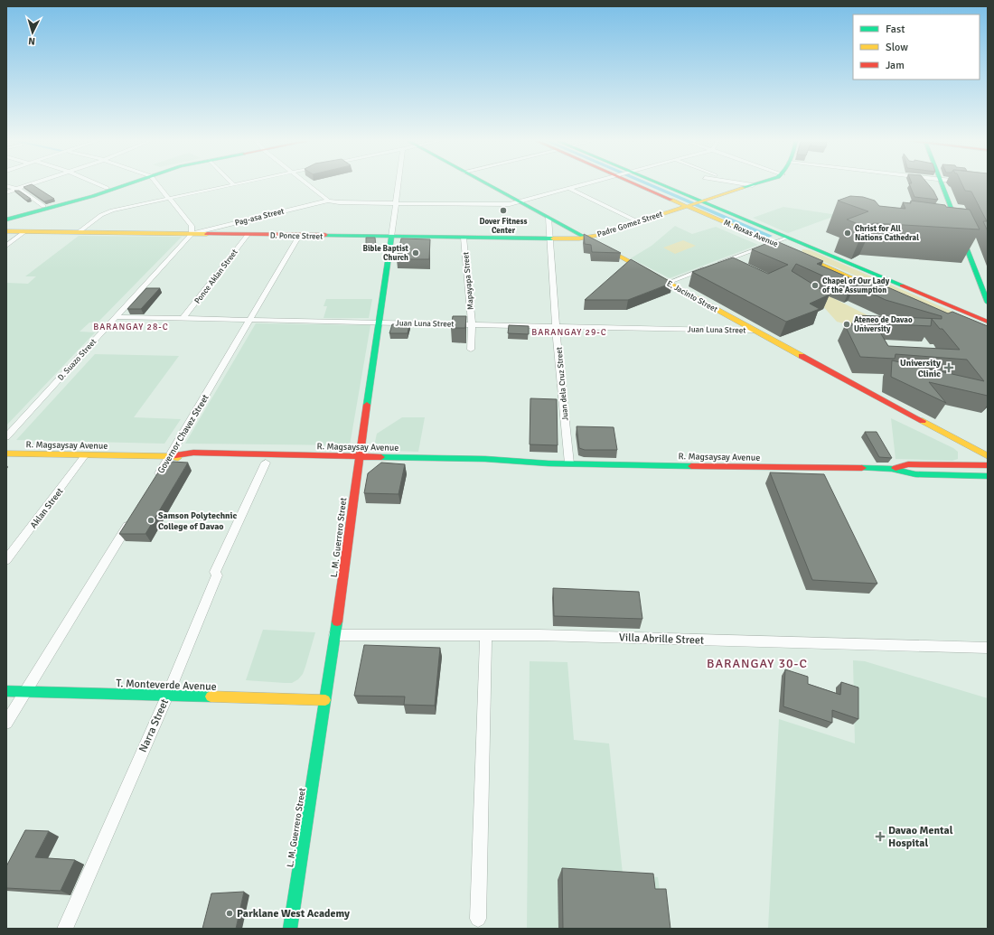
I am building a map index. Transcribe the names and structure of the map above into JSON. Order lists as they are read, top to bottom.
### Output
{
  "streets": {
    "main road": [
      "Padre Gomez Street",
      "M. Roxas Avenue",
      "D. Ponce Street",
      "E. Jacinto Street",
      "R. Magsaysay Avenue",
      "L. M. Guerrero Street",
      "T. Monteverde Avenue"
    ],
    "street": [
      "Pag-asa Street",
      "Ponce Aklan Street",
      "Mapayapa Street",
      "Juan Luna Street",
      "D. Suazo Street",
      "Juan dela Cruz Street",
      "Governor Chavez Street",
      "Aklan Street",
      "Villa Abrille Street",
      "Narra Street"
    ]
  },
  "crossings": [
    ["Pag-asa Street", "D. Ponce Street"],
    ["Pag-asa Street", "D. Suazo Street"],
    ["Padre Gomez Street", "M. Roxas Avenue"],
    ["Padre Gomez Street", "D. Ponce Street"],
    ["Padre Gomez Street", "E. Jacinto Street"],
    ["D. Ponce Street", "Ponce Aklan Street"],
    ["D. Ponce Street", "Mapayapa Street"],
    ["D. Ponce Street", "E. Jacinto Street"],
    ["D. Ponce Street", "D. Suazo Street"],
    ["D. Ponce Street", "Juan dela Cruz Street"],
    ["D. Ponce Street", "Governor Chavez Street"],
    ["D. Ponce Street", "L. M. Guerrero Street"],
    ["Ponce Aklan Street", "Juan Luna Street"],
    ["Mapayapa Street", "Juan Luna Street"],
    ["E. Jacinto Street", "Juan Luna Street"],
    ["E. Jacinto Street", "Juan dela Cruz Street"],
    ["Juan Luna Street", "D. Suazo Street"],
    ["Juan Luna Street", "Juan dela Cruz Street"],
    ["Juan Luna Street", "Governor Chavez Street"],
    ["Juan Luna Street", "L. M. Guerrero Street"],
    ["Juan dela Cruz Street", "R. Magsaysay Avenue"],
    ["Governor Chavez Street", "R. Magsaysay Avenue"],
    ["R. Magsaysay Avenue", "Aklan Street"],
    ["R. Magsaysay Avenue", "L. M. Guerrero Street"],
    ["R. Magsaysay Avenue", "Narra Street"],
    ["L. M. Guerrero Street", "Villa Abrille Street"],
    ["L. M. Guerrero Street", "T. Monteverde Avenue"],
    ["T. Monteverde Avenue", "Narra Street"]
  ],
  "districts": ["BARANGAY 28-C", "BARANGAY 29-C", "BARANGAY 30-C"],
  "places": {
    "other": [
      "Dover Fitness Center",
      "Christ for All Nations Cathedral",
      "Bible Baptist Church",
      "Chapel of Our Lady of the Assumption",
      "Ateneo de Davao University",
      "Samson Polytechnic College of Davao",
      "Parklane West Academy"
    ],
    "health": ["University Clinic", "Davao Mental Hospital"]
  },
  "legend": ["Fast", "Slow", "Jam"],
  "north": "bottom"
}
